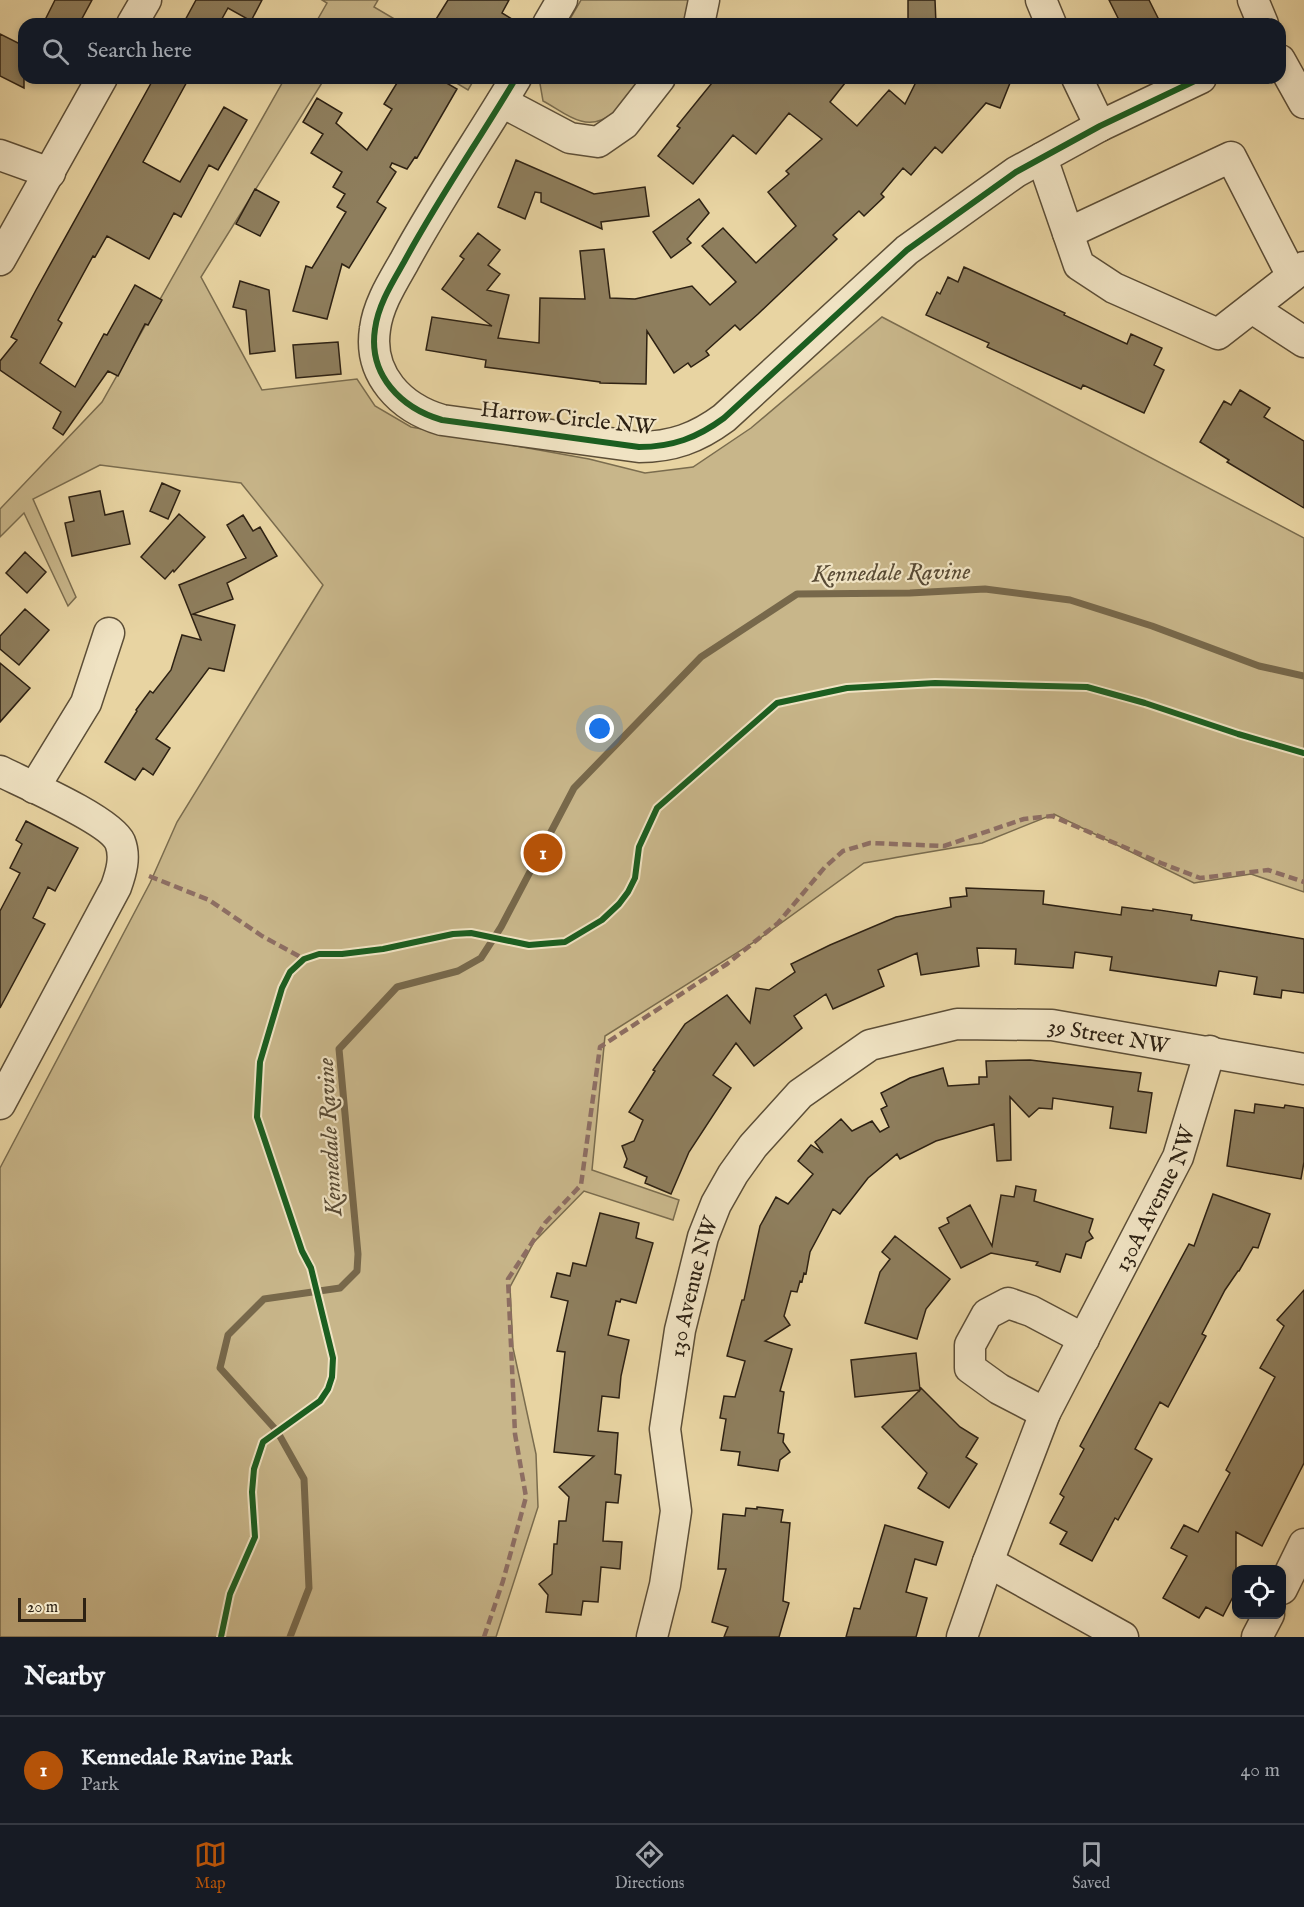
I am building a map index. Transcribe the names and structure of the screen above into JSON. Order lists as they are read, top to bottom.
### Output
{
  "streets": {
    "street": [
      "Harrow Circle NW",
      "39 Street NW",
      "130A Avenue NW",
      "130 Avenue NW"
    ]
  },
  "crossings": [
    ["39 Street NW", "130A Avenue NW"],
    ["39 Street NW", "130 Avenue NW"]
  ],
  "water": ["Kennedale Ravine"],
  "scale_bar": "20 m",
  "page": {
    "search": "Search here",
    "pins": "1",
    "scale": "20 m",
    "heading": "Nearby",
    "list": [
      {
        "mark": "1",
        "name": "Kennedale Ravine Park",
        "note": "Park",
        "value": "40 m"
      }
    ],
    "nav": ["Map", "Directions", "Saved"]
  }
}
